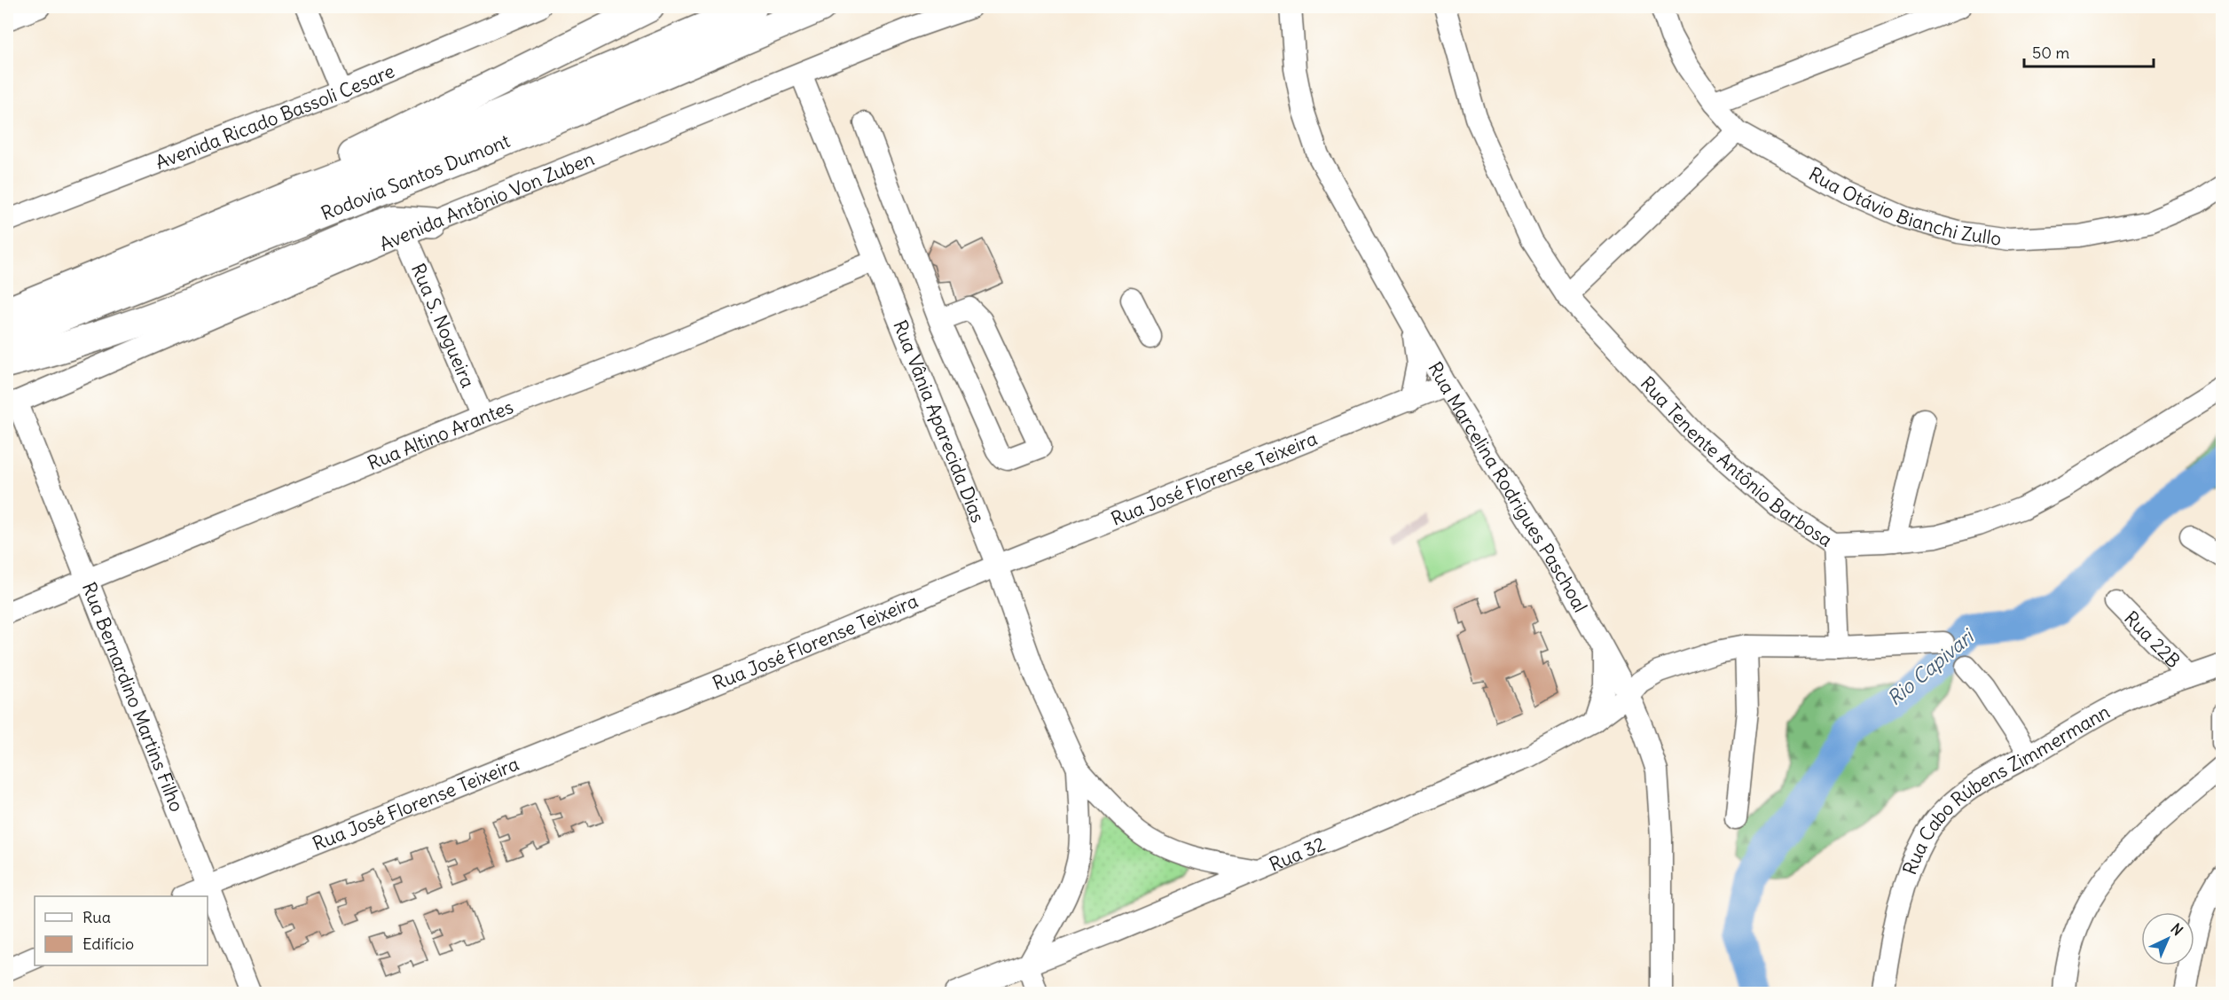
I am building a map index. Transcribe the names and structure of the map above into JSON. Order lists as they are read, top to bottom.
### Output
{
  "streets": {
    "highway": ["Rodovia Santos Dumont"],
    "street": [
      "Avenida Ricado Bassoli Cesare",
      "Avenida Antônio Von Zuben",
      "Rua Otávio Bianchi Zullo",
      "Rua S. Nogueira",
      "Rua Vânia Aparecida Dias",
      "Rua Altino Arantes",
      "Rua Tenente Antônio Barbosa",
      "Rua José Florense Teixeira",
      "Rua Marcelina Rodrigues Paschoal",
      "Rua 22B",
      "Rua Bernardino Martins Filho",
      "Rua Cabo Rúbens Zimmermann",
      "Rua 32"
    ]
  },
  "crossings": [
    ["Avenida Antônio Von Zuben", "Rua S. Nogueira"],
    ["Avenida Antônio Von Zuben", "Rua Vânia Aparecida Dias"],
    ["Avenida Antônio Von Zuben", "Rua Bernardino Martins Filho"],
    ["Rua S. Nogueira", "Rua Altino Arantes"],
    ["Rua Vânia Aparecida Dias", "Rua Altino Arantes"],
    ["Rua Vânia Aparecida Dias", "Rua José Florense Teixeira"],
    ["Rua Vânia Aparecida Dias", "Rua 32"],
    ["Rua Altino Arantes", "Rua Bernardino Martins Filho"],
    ["Rua José Florense Teixeira", "Rua Marcelina Rodrigues Paschoal"],
    ["Rua José Florense Teixeira", "Rua Bernardino Martins Filho"],
    ["Rua Marcelina Rodrigues Paschoal", "Rua 32"],
    ["Rua 22B", "Rua Cabo Rúbens Zimmermann"]
  ],
  "water": ["Rio Capivari"],
  "legend": ["Rua", "Edifício"],
  "scale_bar": "50 m",
  "north": "top right"
}
